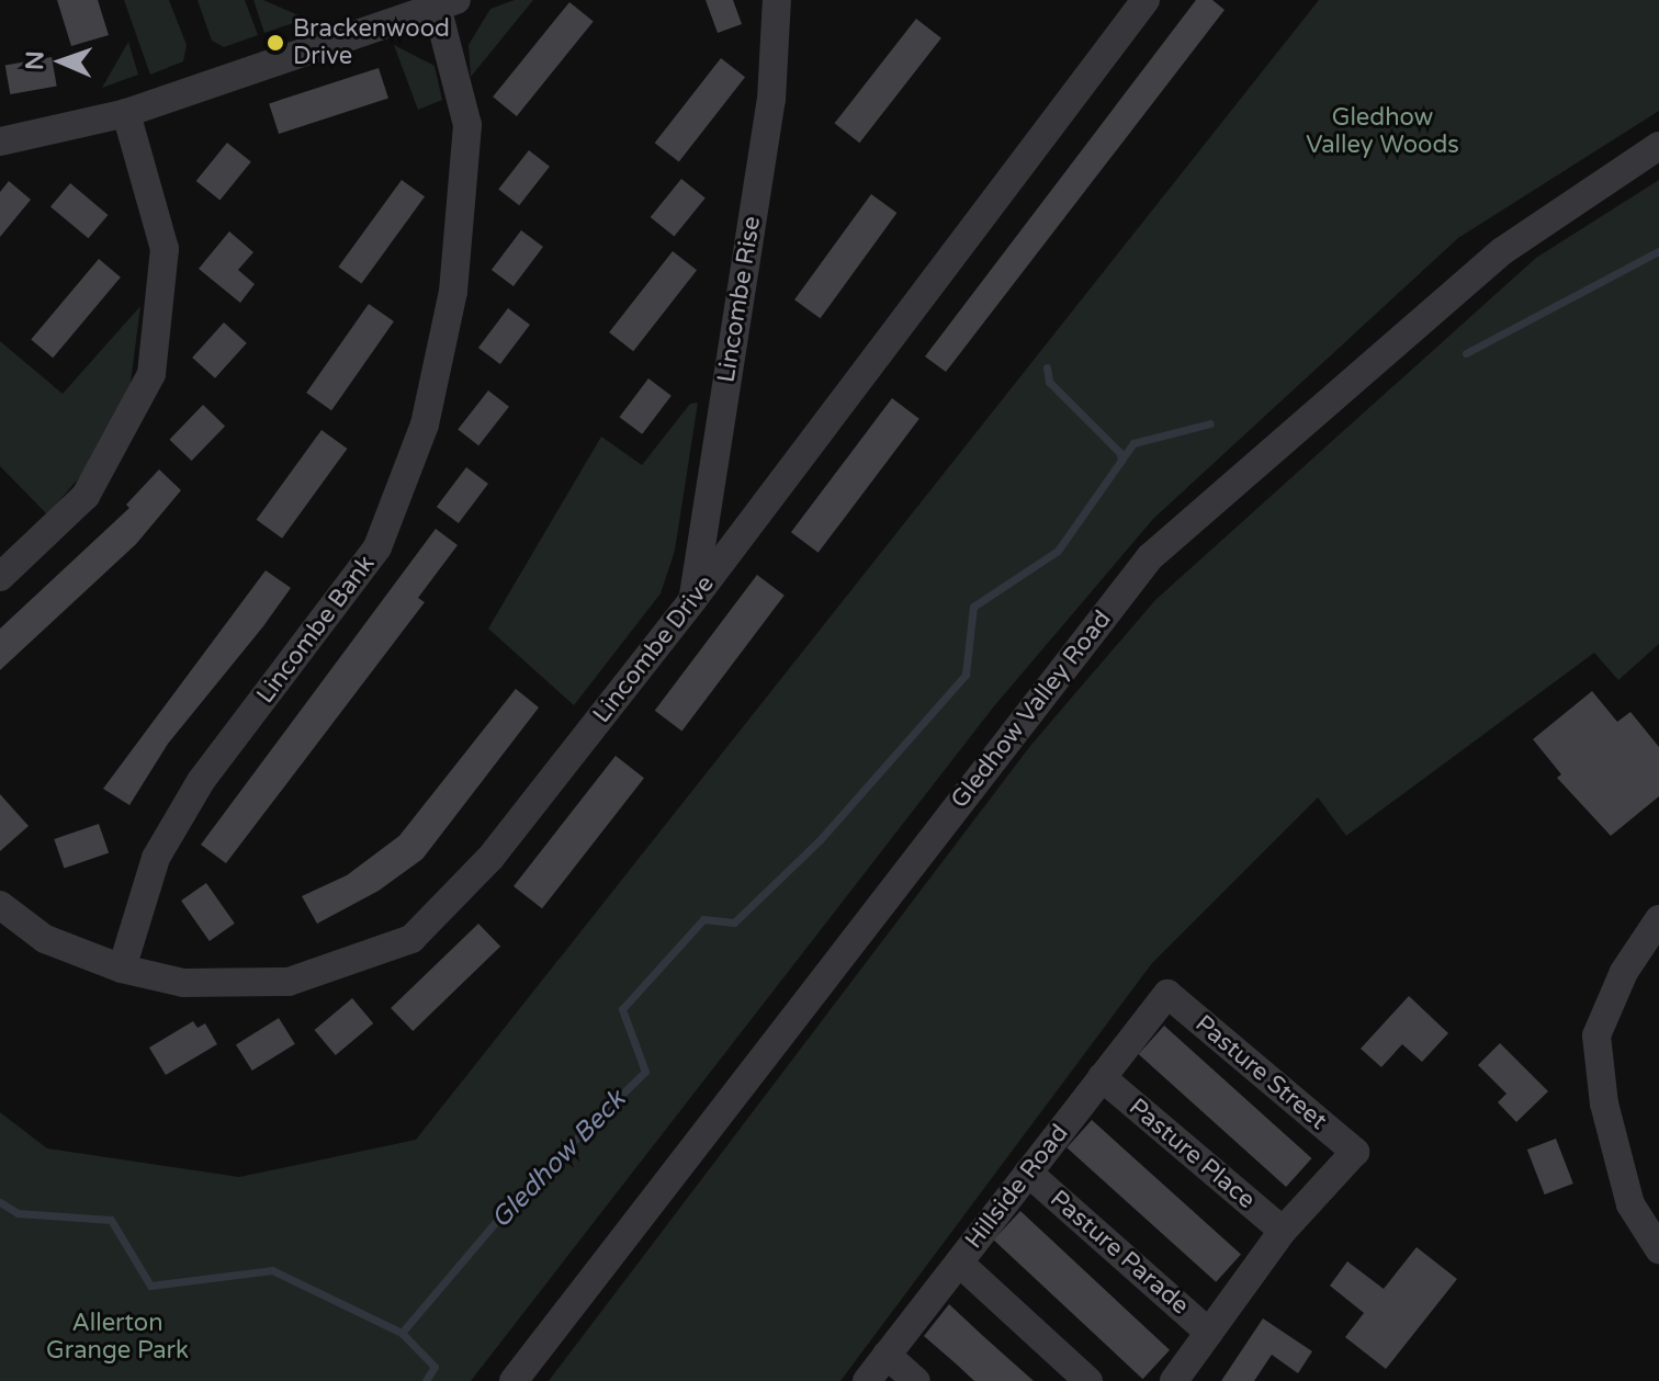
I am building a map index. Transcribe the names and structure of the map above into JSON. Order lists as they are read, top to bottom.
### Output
{
  "streets": {
    "street": [
      "Lincombe Rise",
      "Lincombe Bank",
      "Lincombe Drive",
      "Gledhow Valley Road",
      "Pasture Street",
      "Pasture Place",
      "Hillside Road",
      "Pasture Parade"
    ]
  },
  "crossings": [
    ["Lincombe Rise", "Lincombe Drive"],
    ["Lincombe Bank", "Lincombe Drive"],
    ["Pasture Street", "Pasture Place"],
    ["Pasture Street", "Hillside Road"],
    ["Pasture Place", "Hillside Road"],
    ["Hillside Road", "Pasture Parade"]
  ],
  "water": ["Gledhow Beck"],
  "parks": ["Gledhow Valley Woods", "Allerton Grange Park"],
  "places": ["Brackenwood Drive"],
  "north": "left"
}
